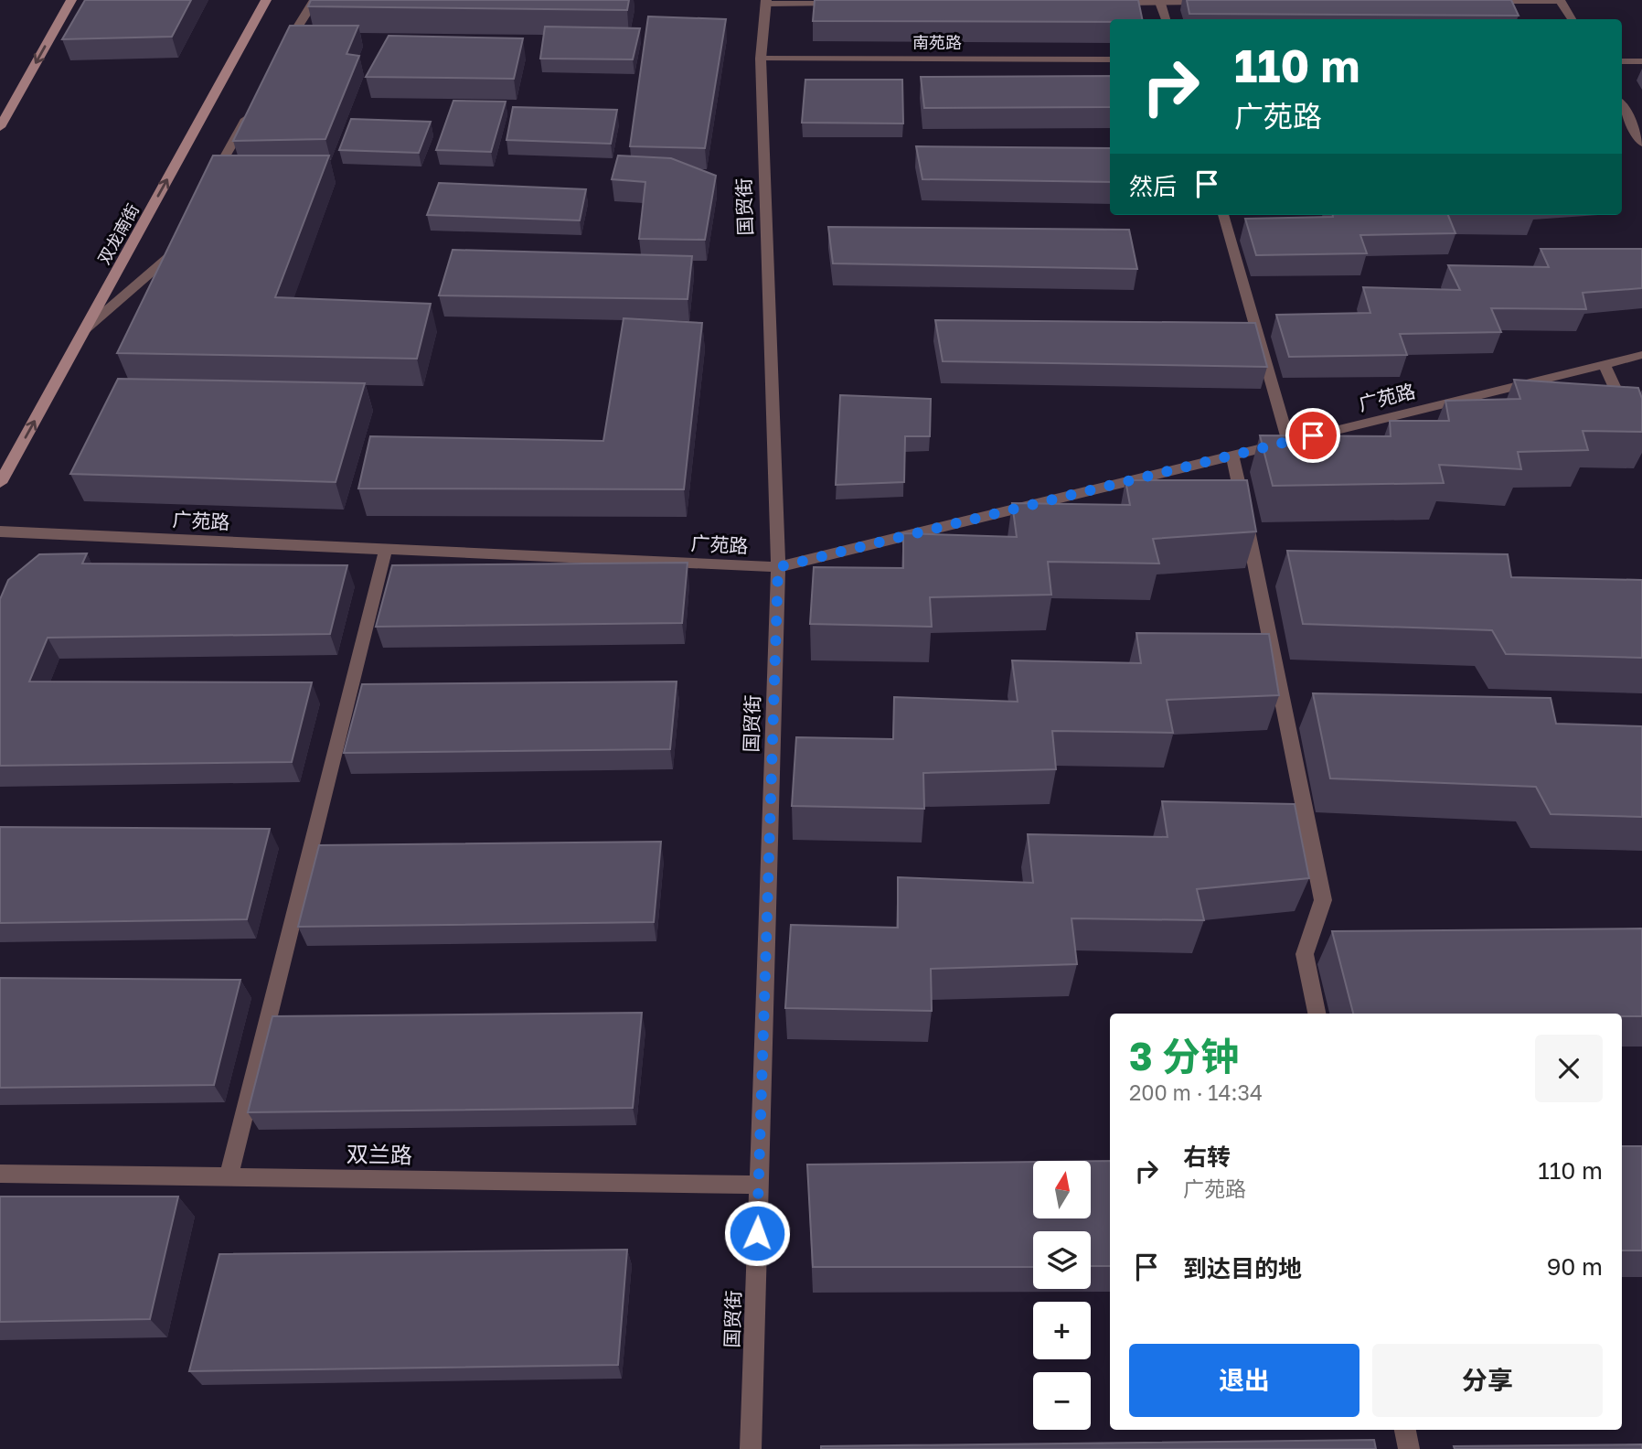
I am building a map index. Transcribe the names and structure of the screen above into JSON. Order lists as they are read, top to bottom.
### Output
{
  "streets": {
    "main road": ["双龙南街"],
    "street": [
      "南苑路",
      "国贸街",
      "广苑路",
      "双兰路"
    ]
  },
  "crossings": [
    ["南苑路", "国贸街"],
    ["国贸街", "广苑路"],
    ["国贸街", "双兰路"]
  ],
  "one_way": ["双龙南街"],
  "north": "top",
  "page": {
    "turn": ["110 m", "广苑路"],
    "then": "然后",
    "heading": ["3 分钟", "200 m · 14:34"],
    "list": [
      {
        "name": "右转",
        "note": "广苑路",
        "value": "110 m"
      },
      {
        "name": "到达目的地",
        "value": "90 m"
      }
    ],
    "map_buttons": ["+", "−"],
    "buttons": ["退出", "分享"]
  }
}
